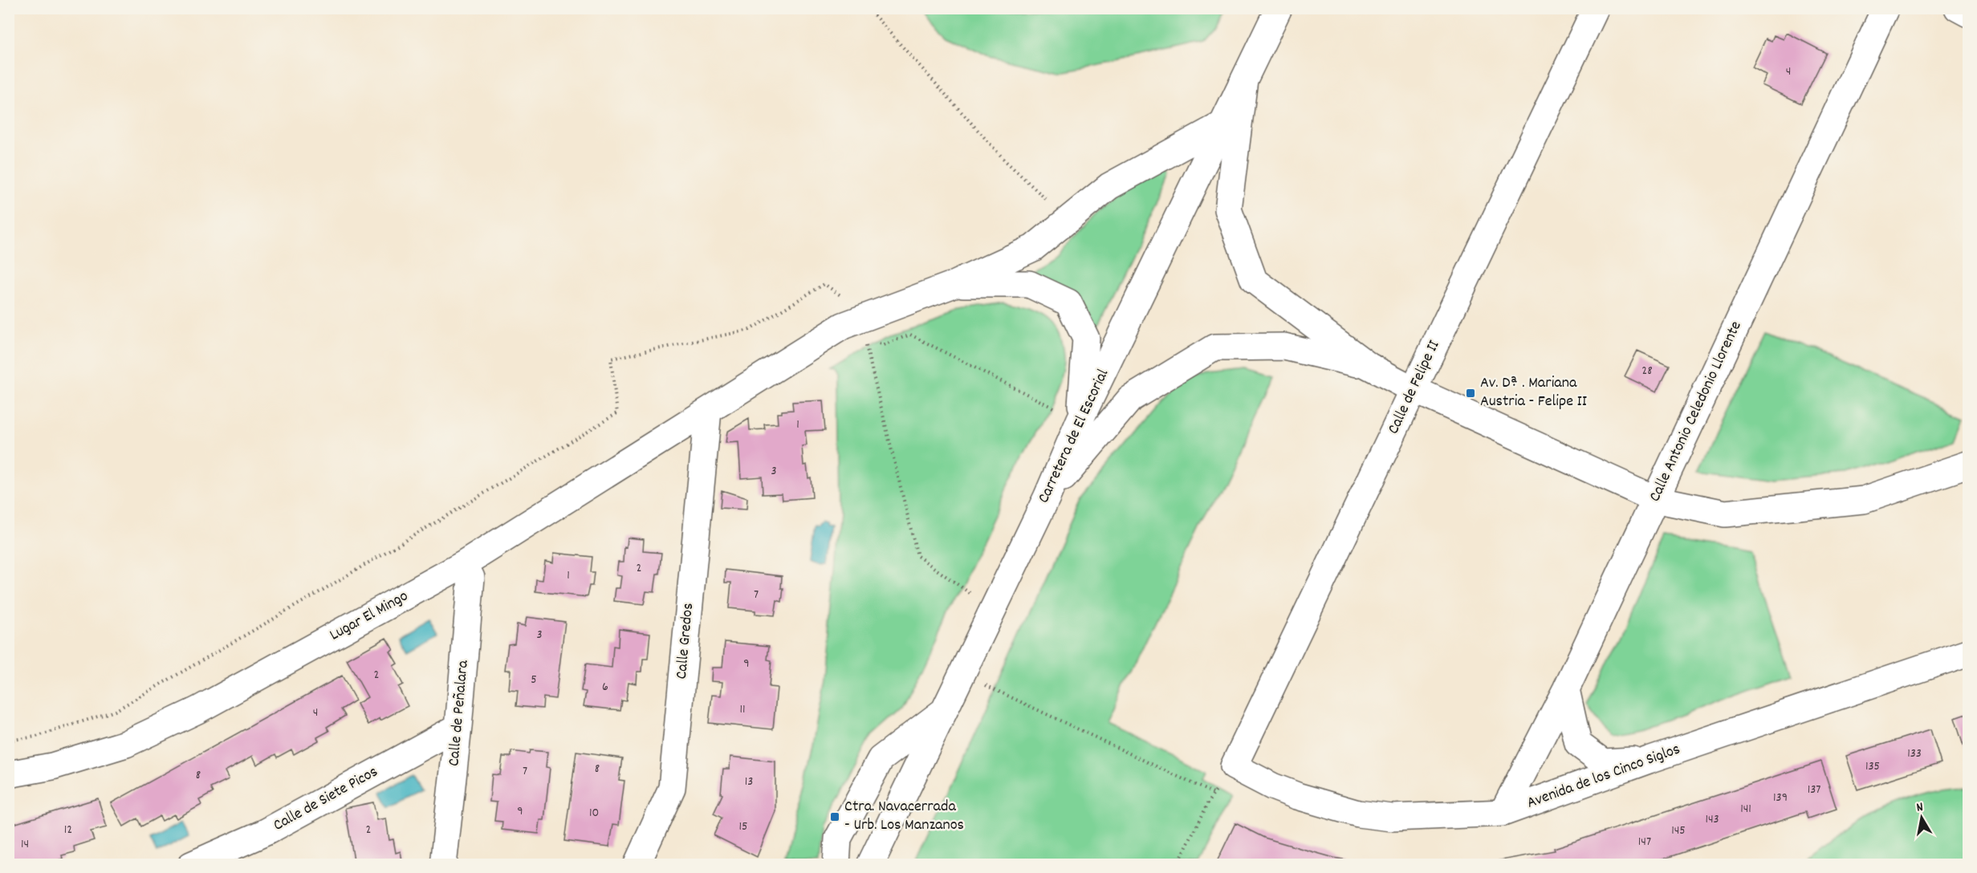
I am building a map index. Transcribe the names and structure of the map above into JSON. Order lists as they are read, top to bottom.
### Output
{
  "streets": {
    "street": [
      "Calle de Felipe II",
      "Calle Antonio Celedonio Llorente",
      "Carretera de El Escorial",
      "Lugar El Mingo",
      "Calle Gredos",
      "Calle de Peñalara",
      "Avenida de los Cinco Siglos",
      "Calle de Siete Picos"
    ]
  },
  "crossings": [
    ["Calle de Felipe II", "Avenida de los Cinco Siglos"],
    ["Calle Antonio Celedonio Llorente", "Avenida de los Cinco Siglos"],
    ["Carretera de El Escorial", "Lugar El Mingo"],
    ["Lugar El Mingo", "Calle Gredos"],
    ["Lugar El Mingo", "Calle de Peñalara"],
    ["Calle de Peñalara", "Calle de Siete Picos"]
  ],
  "places": {
    "transit": ["Av. Dª . Mariana Austria - Felipe II", "Ctra. Navacerrada - Urb. Los Manzanos"]
  },
  "house_numbers": [
    "4",
    "28",
    "1",
    "3",
    "2",
    "1",
    "7",
    "3",
    "9",
    "2",
    "5",
    "6",
    "11",
    "4",
    "133",
    "135",
    "8",
    "7",
    "8",
    "13",
    "137",
    "139",
    "141",
    "9",
    "10",
    "143",
    "15",
    "12",
    "2",
    "145",
    "147",
    "14"
  ],
  "north": "top"
}
